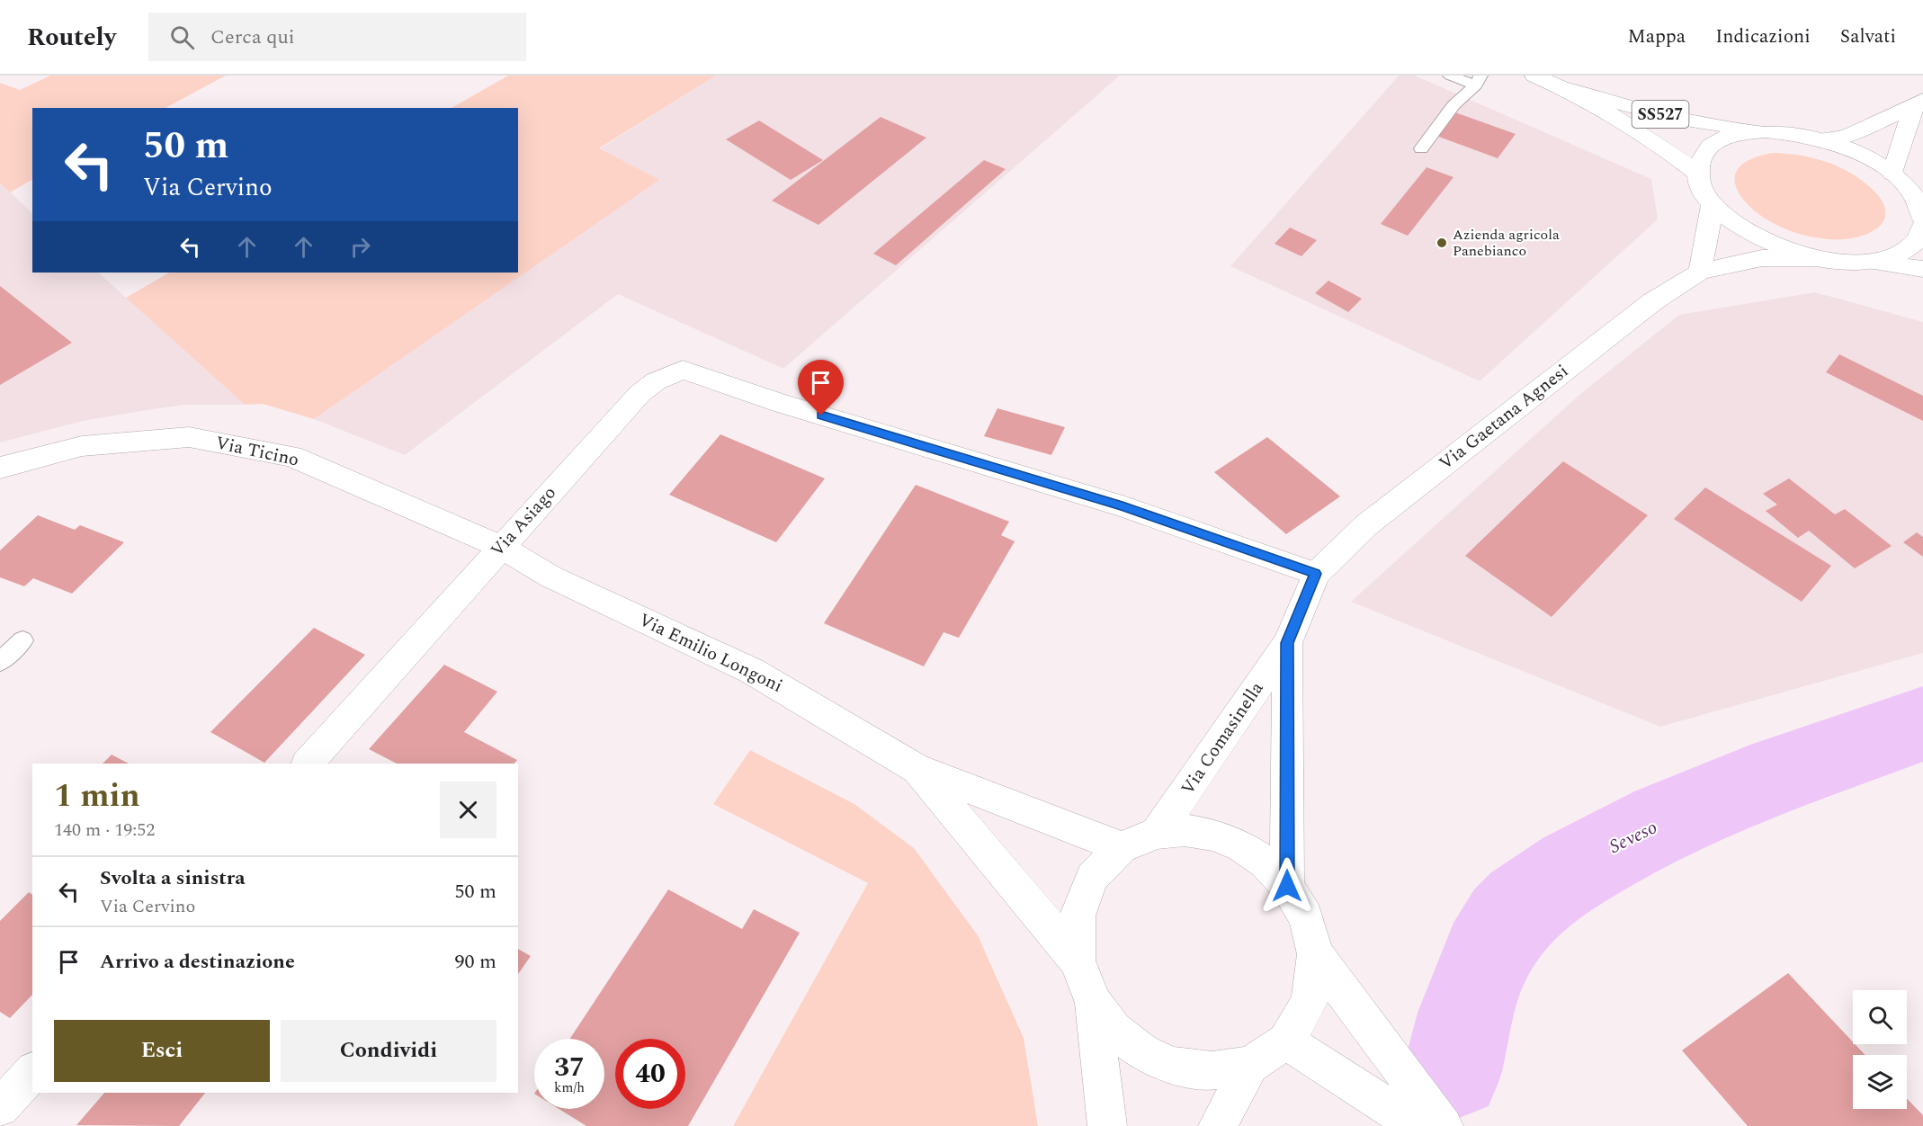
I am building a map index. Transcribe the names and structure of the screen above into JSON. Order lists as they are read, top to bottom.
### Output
{
  "streets": {
    "street": [
      "SS527",
      "Via Gaetana Agnesi",
      "Via Ticino",
      "Via Asiago",
      "Via Emilio Longoni",
      "Via Comasinella"
    ]
  },
  "crossings": [
    ["SS527", "Via Gaetana Agnesi"],
    ["Via Gaetana Agnesi", "Via Asiago"],
    ["Via Gaetana Agnesi", "Via Comasinella"],
    ["Via Ticino", "Via Asiago"],
    ["Via Ticino", "Via Emilio Longoni"],
    ["Via Asiago", "Via Emilio Longoni"],
    ["Via Asiago", "Via Comasinella"]
  ],
  "water": ["Seveso"],
  "places": ["Azienda agricola Panebianco"],
  "page": {
    "header": "Routely",
    "search": "Cerca qui",
    "nav": ["Mappa", "Indicazioni", "Salvati"],
    "turn": ["50 m", "Via Cervino"],
    "heading": ["1 min", "140 m · 19:52"],
    "list": [
      {
        "name": "Svolta a sinistra",
        "note": "Via Cervino",
        "value": "50 m"
      },
      {
        "name": "Arrivo a destinazione",
        "value": "90 m"
      }
    ],
    "buttons": ["Esci", "Condividi"],
    "speed": "37 km/h",
    "limit": "40"
  }
}
